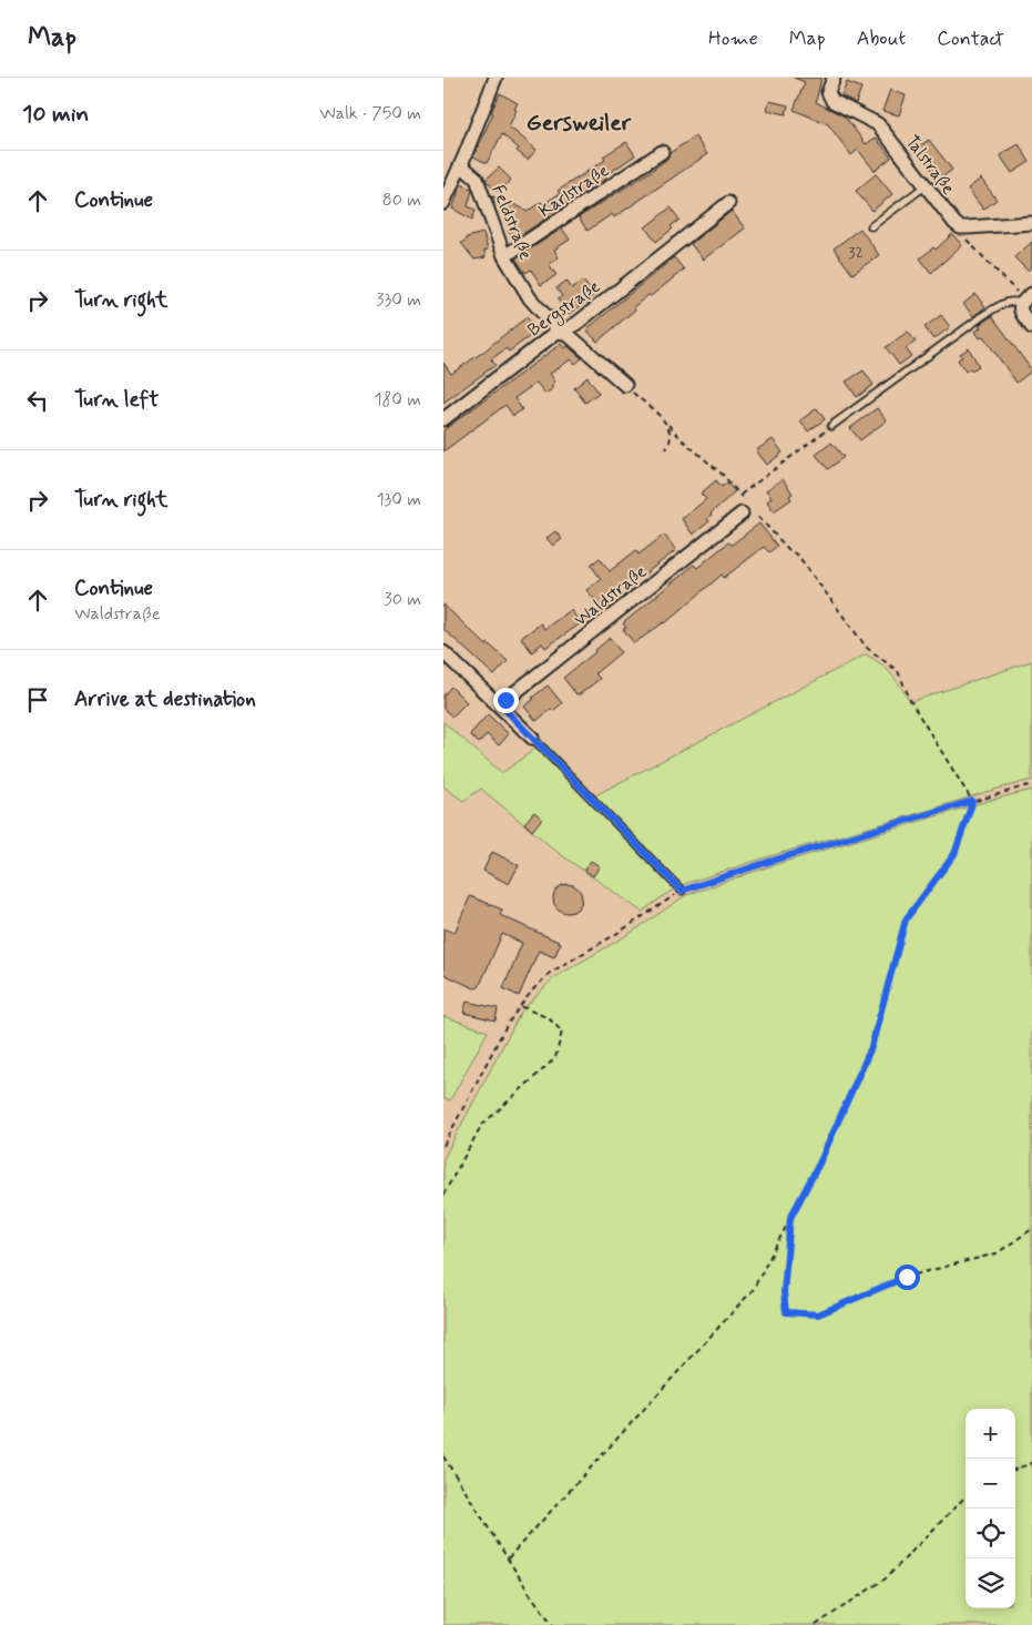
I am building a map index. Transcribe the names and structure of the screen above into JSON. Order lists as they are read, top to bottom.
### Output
{
  "streets": {
    "street": [
      "Talstraße",
      "Karlstraße",
      "Feldstraße",
      "Bergstraße",
      "Waldstraße"
    ]
  },
  "crossings": [
    ["Karlstraße", "Feldstraße"],
    ["Feldstraße", "Bergstraße"]
  ],
  "districts": ["Gersweiler"],
  "house_numbers": ["32"],
  "page": {
    "header": "Map",
    "nav": [
      "Home",
      "Map",
      "About",
      "Contact"
    ],
    "heading": ["10 min", "Walk · 750 m"],
    "list": [
      ["Continue", "80 m"],
      ["Turn right", "330 m"],
      ["Turn left", "180 m"],
      ["Turn right", "130 m"],
      ["Continue", "Waldstraße", "30 m"],
      "Arrive at destination"
    ],
    "map_buttons": ["+", "−"]
  }
}
